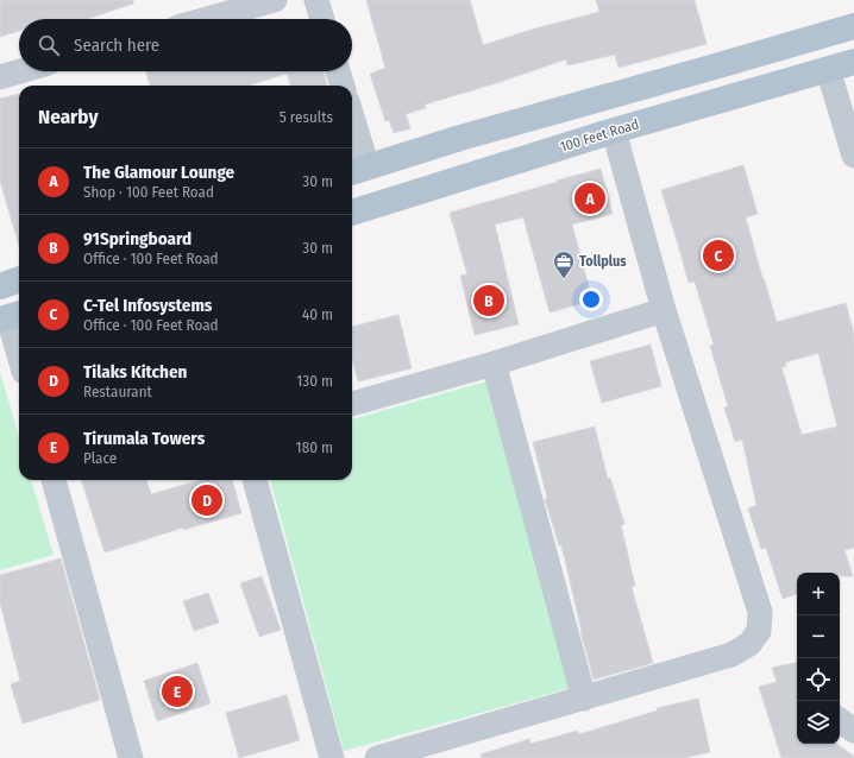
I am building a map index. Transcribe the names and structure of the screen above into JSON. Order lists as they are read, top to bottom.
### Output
{
  "streets": {
    "main road": ["100 Feet Road"]
  },
  "places": {
    "office": ["Tollplus"]
  },
  "page": {
    "search": "Search here",
    "heading": ["Nearby", "5 results"],
    "list": [
      {
        "mark": "A",
        "name": "The Glamour Lounge",
        "note": "Shop · 100 Feet Road",
        "value": "30 m"
      },
      {
        "mark": "B",
        "name": "91Springboard",
        "note": "Office · 100 Feet Road",
        "value": "30 m"
      },
      {
        "mark": "C",
        "name": "C-Tel Infosystems",
        "note": "Office · 100 Feet Road",
        "value": "40 m"
      },
      {
        "mark": "D",
        "name": "Tilaks Kitchen",
        "note": "Restaurant",
        "value": "130 m"
      },
      {
        "mark": "E",
        "name": "Tirumala Towers",
        "note": "Place",
        "value": "180 m"
      }
    ],
    "pins": [
      "A",
      "C",
      "B",
      "D",
      "E"
    ],
    "map_buttons": ["+", "−"]
  }
}
